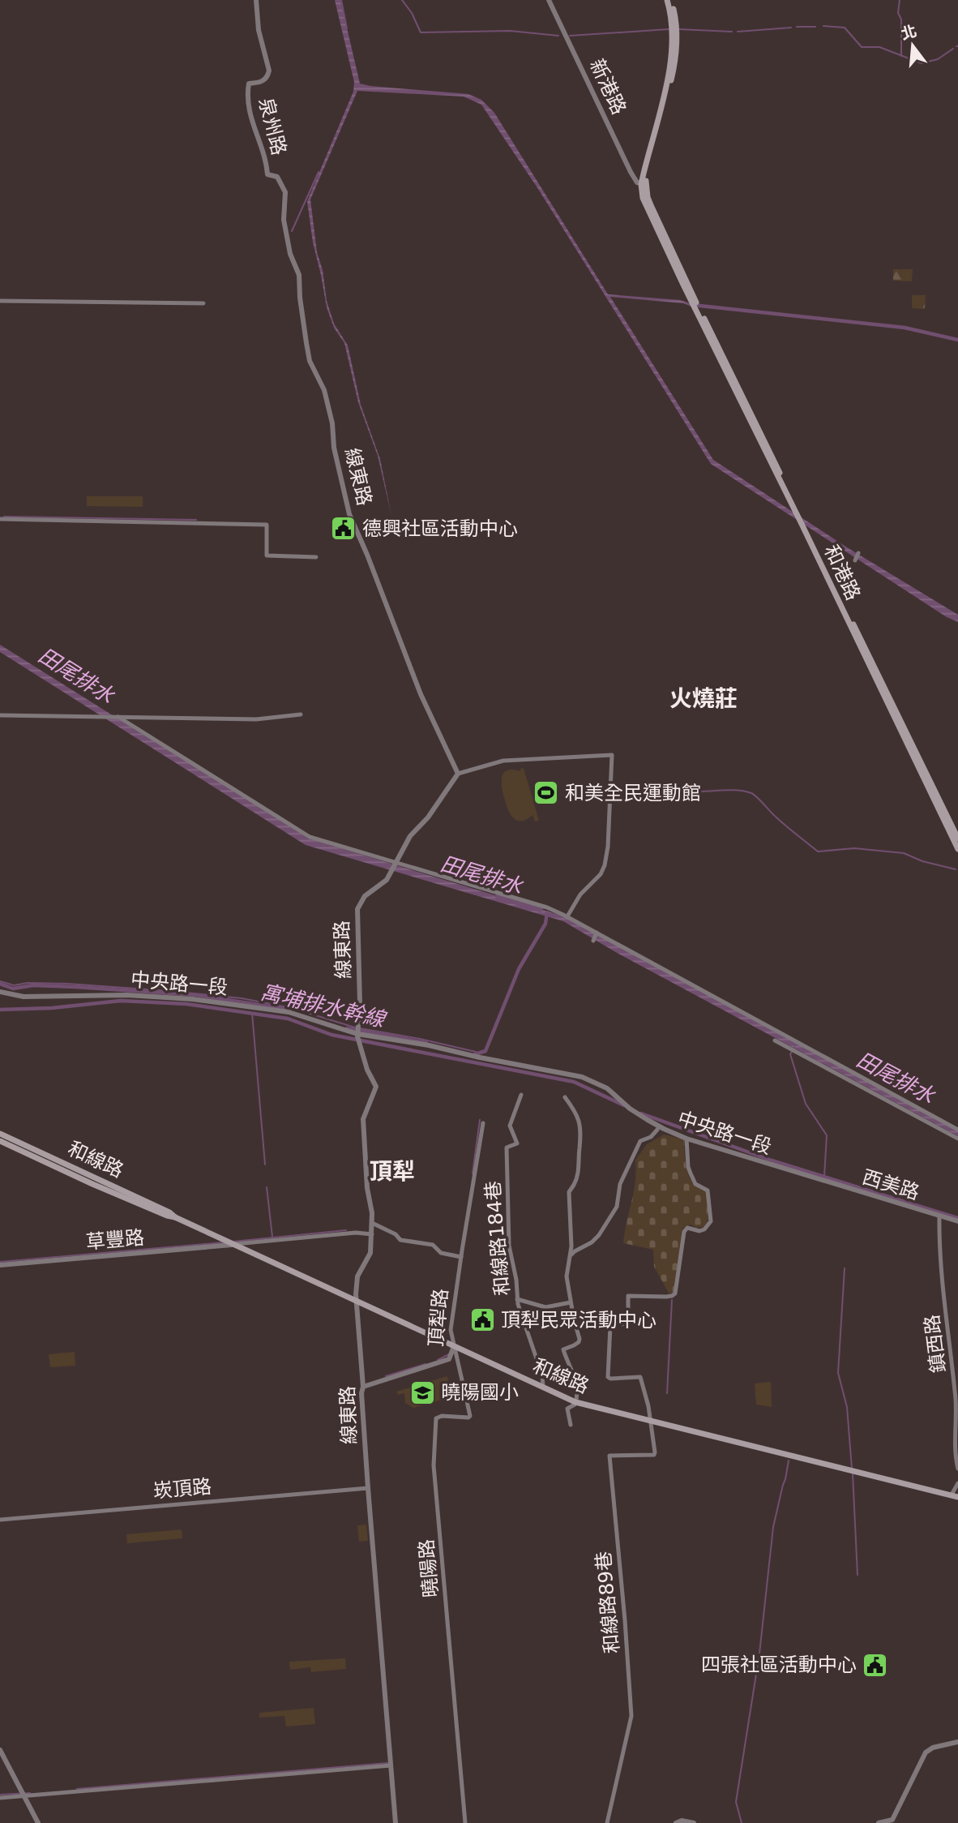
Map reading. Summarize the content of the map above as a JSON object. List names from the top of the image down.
{
  "streets": {
    "main road": ["新港路", "和港路", "和線路"],
    "street": [
      "泉州路",
      "線東路",
      "中央路一段",
      "西美路",
      "和線路184巷",
      "草豐路",
      "頂犁路",
      "鎮西路",
      "崁頂路",
      "曉陽路",
      "和線路89巷"
    ]
  },
  "crossings": [
    ["新港路", "和港路"],
    ["泉州路", "線東路"],
    ["線東路", "中央路一段"],
    ["線東路", "和線路"],
    ["線東路", "頂犁路"],
    ["線東路", "崁頂路"],
    ["中央路一段", "西美路"],
    ["和線路", "和線路184巷"],
    ["和線路", "草豐路"],
    ["和線路", "頂犁路"],
    ["和線路", "曉陽路"],
    ["和線路", "和線路89巷"],
    ["西美路", "鎮西路"],
    ["頂犁路", "曉陽路"]
  ],
  "districts": ["火燒莊", "頂犁"],
  "water": ["田尾排水", "寓埔排水幹線"],
  "places": {
    "public building": ["德興社區活動中心", "頂犁民眾活動中心", "四張社區活動中心"],
    "sports": ["和美全民運動館"],
    "school or university": ["曉陽國小"]
  },
  "north": "top"
}
